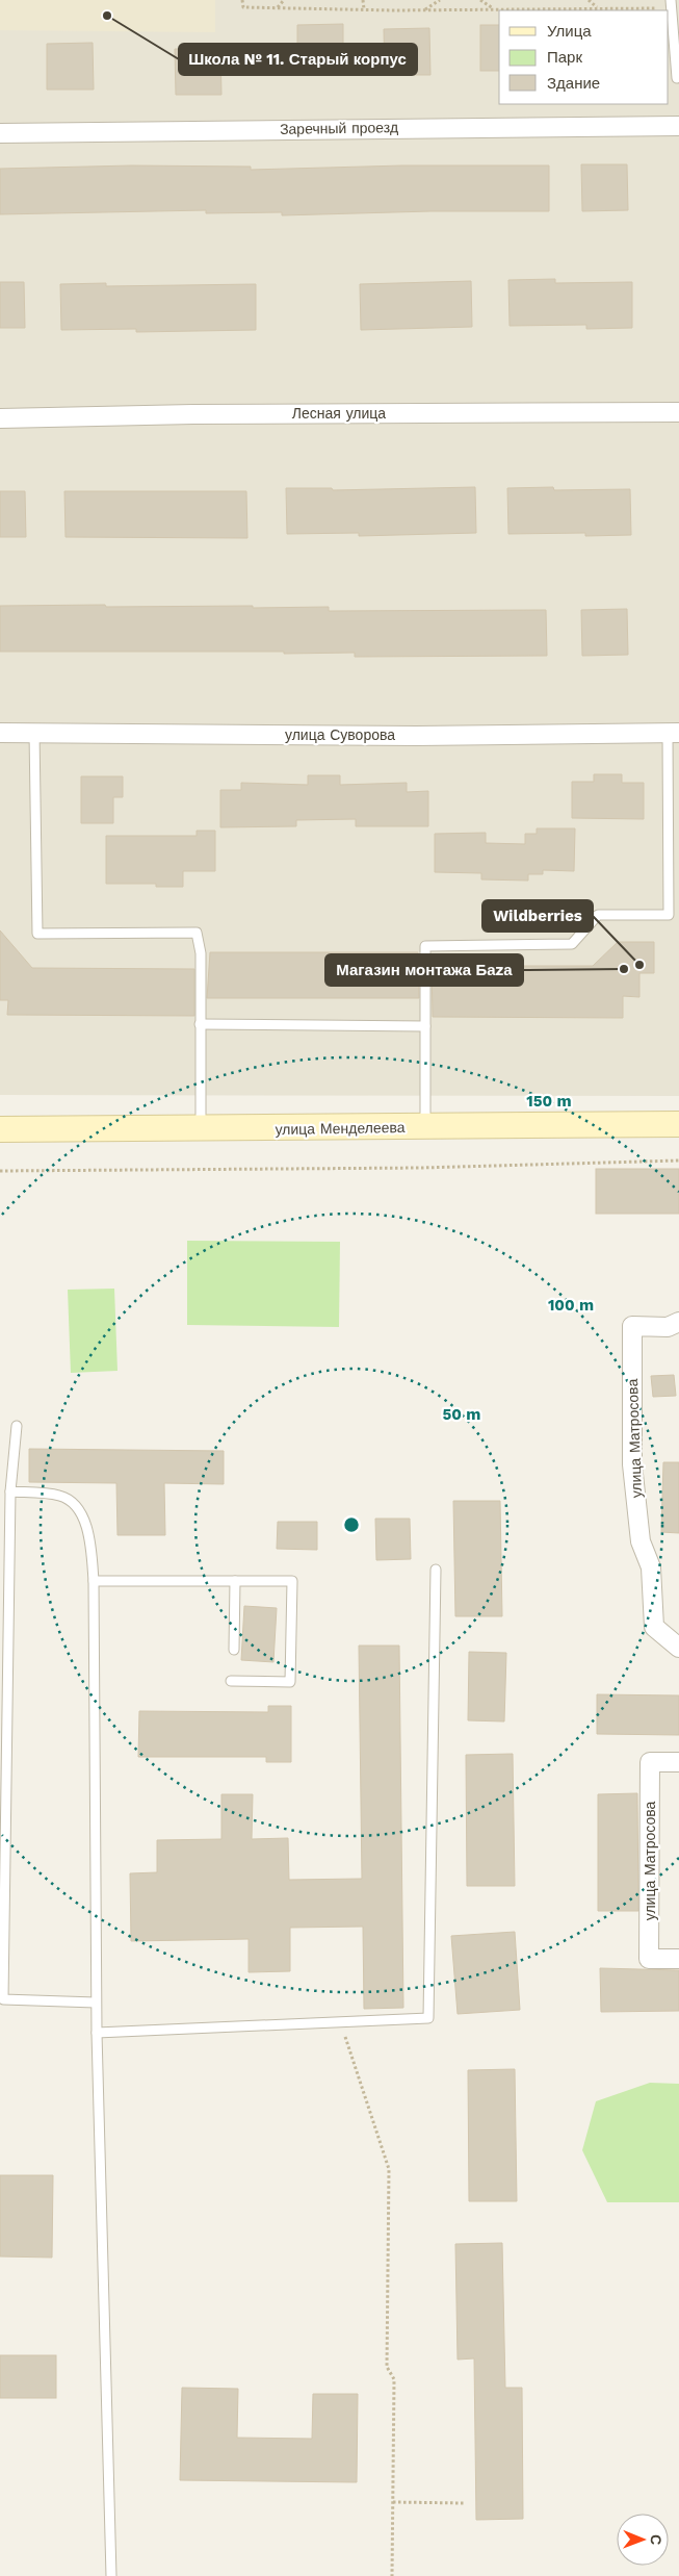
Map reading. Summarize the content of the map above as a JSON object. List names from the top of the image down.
{
  "streets": {
    "street": [
      "Заречный проезд",
      "Лесная улица",
      "улица Суворова",
      "улица Менделеева",
      "улица Матросова"
    ]
  },
  "places": ["Школа № 11. Старый корпус", "Wildberries", "Магазин монтажа Баzа"],
  "legend": ["Улица", "Парк", "Здание"],
  "north": "right",
  "rings": ["150 m", "100 m", "50 m"]
}
